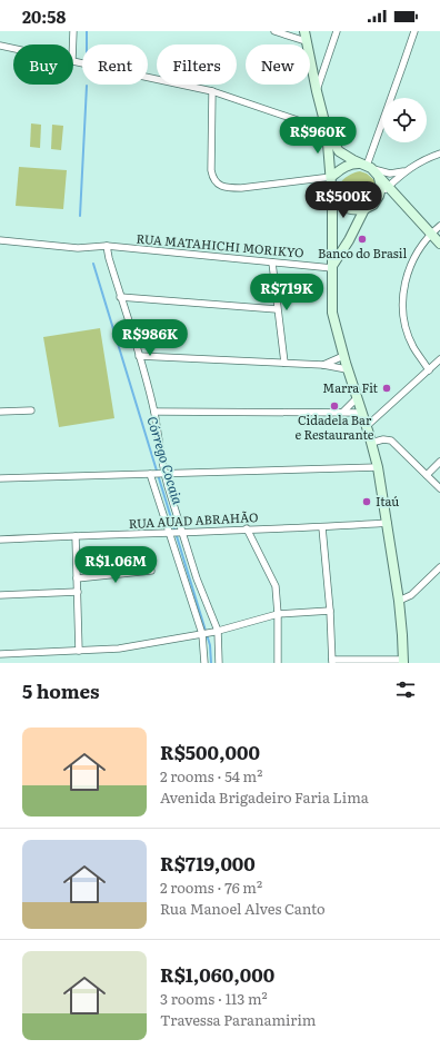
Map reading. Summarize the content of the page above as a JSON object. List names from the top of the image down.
{
  "streets": {
    "street": ["RUA MATAHICHI MORIKYO", "RUA AUAD ABRAHÃO"]
  },
  "water": ["Córrego Cocaia"],
  "places": [
    "Banco do Brasil",
    "Marra Fit",
    "Cidadela Bar e Restaurante",
    "Itaú"
  ],
  "page": {
    "status": "20:58",
    "chip": [
      "Buy",
      "Rent",
      "Filters",
      "New"
    ],
    "price": [
      "R$960K",
      "R$500K",
      "R$719K",
      "R$986K",
      "R$1.06M"
    ],
    "heading": "5 homes",
    "list": [
      {
        "name": "R$500,000",
        "note": "2 rooms · 54 m² · Avenida Brigadeiro Faria Lima"
      },
      {
        "name": "R$719,000",
        "note": "2 rooms · 76 m² · Rua Manoel Alves Canto"
      },
      {
        "name": "R$1,060,000",
        "note": "3 rooms · 113 m² · Travessa Paranamirim"
      }
    ]
  }
}
